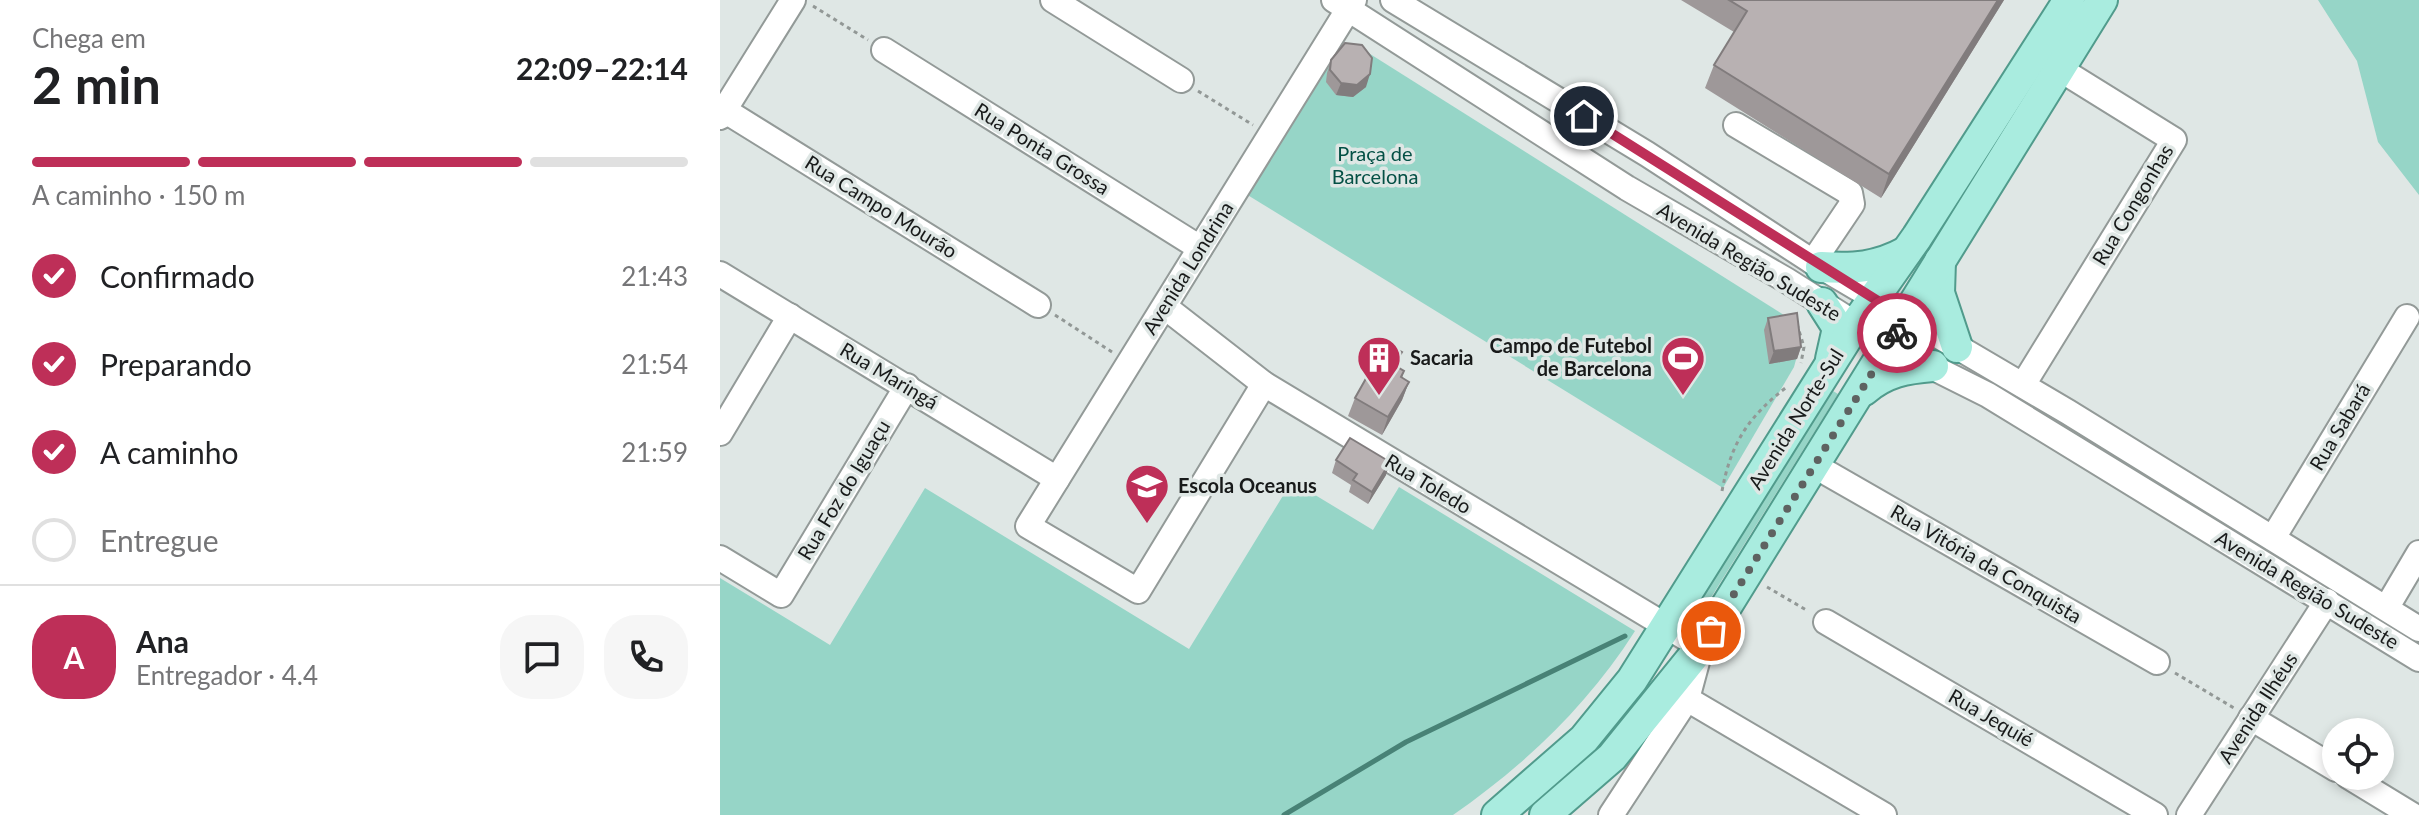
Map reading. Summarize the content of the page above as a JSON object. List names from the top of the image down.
{
  "streets": {
    "main road": ["Avenida Norte-Sul"],
    "street": [
      "Rua Ponta Grossa",
      "Rua Congonhas",
      "Rua Campo Mourão",
      "Avenida Região Sudeste",
      "Avenida Londrina",
      "Rua Maringá",
      "Rua Sabará",
      "Rua Toledo",
      "Rua Foz do Iguaçu",
      "Rua Vitória da Conquista",
      "Avenida Ilhéus",
      "Rua Jequié"
    ]
  },
  "crossings": [
    ["Rua Ponta Grossa", "Avenida Londrina"],
    ["Rua Congonhas", "Avenida Região Sudeste"],
    ["Rua Congonhas", "Avenida Norte-Sul"],
    ["Avenida Região Sudeste", "Avenida Londrina"],
    ["Avenida Região Sudeste", "Avenida Norte-Sul"],
    ["Avenida Região Sudeste", "Rua Sabará"],
    ["Avenida Região Sudeste", "Avenida Ilhéus"],
    ["Avenida Londrina", "Rua Maringá"],
    ["Avenida Londrina", "Rua Toledo"],
    ["Rua Maringá", "Rua Foz do Iguaçu"],
    ["Avenida Norte-Sul", "Rua Toledo"],
    ["Avenida Norte-Sul", "Rua Vitória da Conquista"]
  ],
  "parks": ["Praça de Barcelona"],
  "places": {
    "building": ["Sacaria"],
    "sports": ["Campo de Futebol de Barcelona"],
    "school or university": ["Escola Oceanus"]
  },
  "page": {
    "heading": ["2 min", "Chega em", "22:09–22:14"],
    "panel": ["Ana", "Entregador · 4.4"],
    "bar": "A caminho · 150 m",
    "list": [
      ["Confirmado", "21:43"],
      ["Preparando", "21:54"],
      ["A caminho", "21:59"],
      "Entregue"
    ],
    "round": "A"
  }
}
